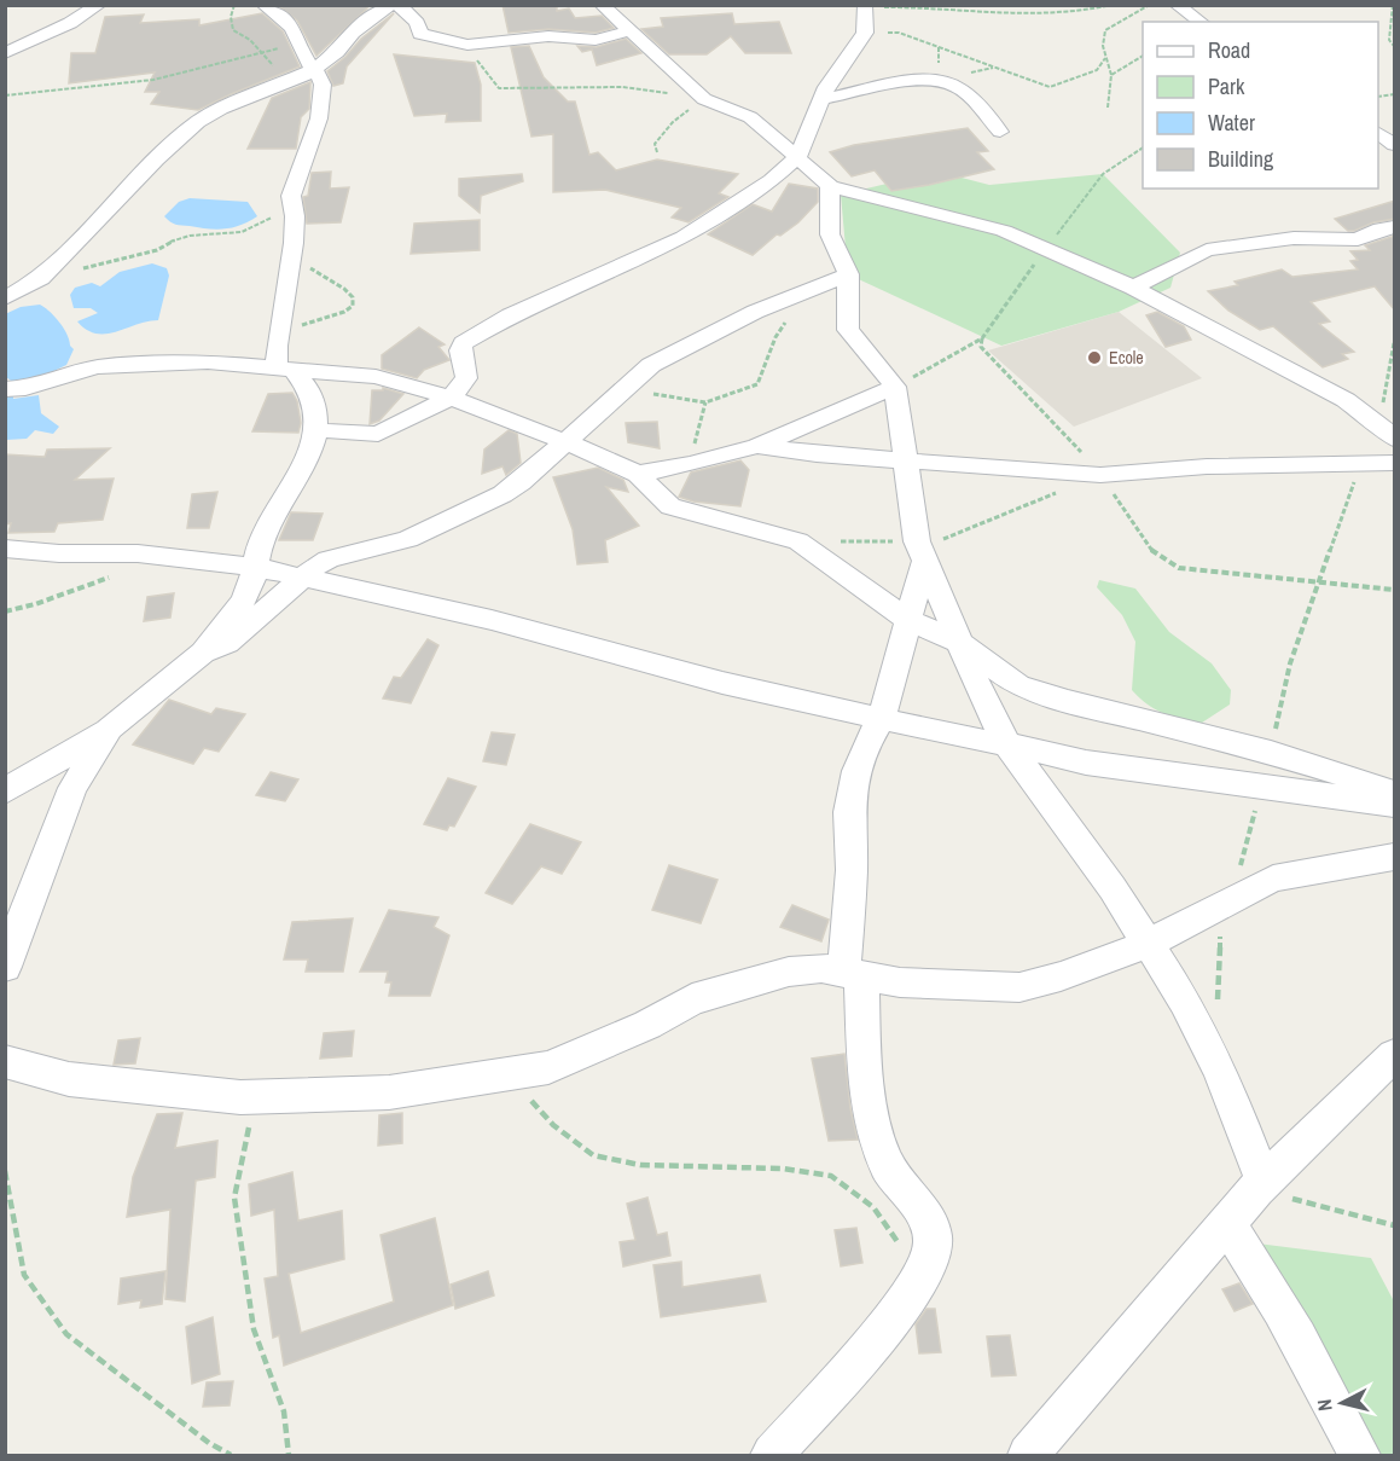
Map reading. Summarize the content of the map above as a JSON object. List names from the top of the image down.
{
  "places": ["Ecole"],
  "legend": [
    "Road",
    "Park",
    "Water",
    "Building"
  ],
  "north": "left"
}
